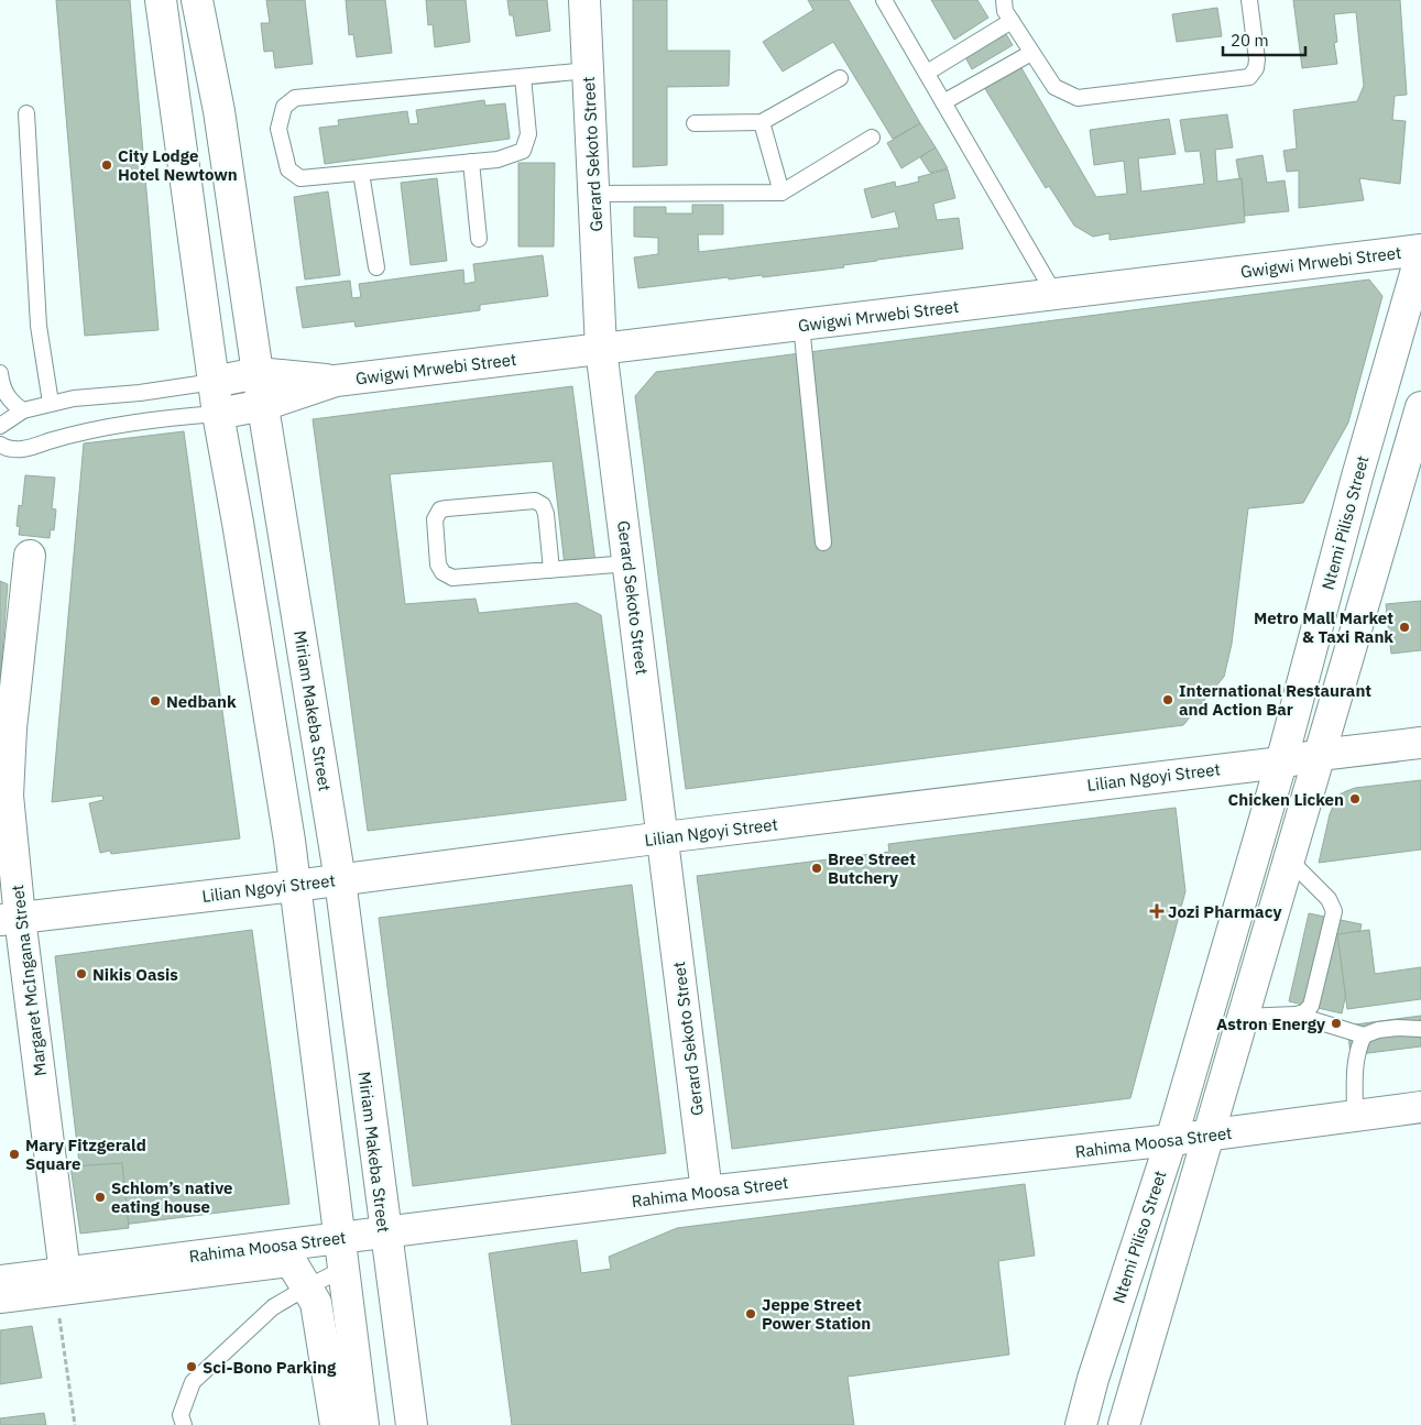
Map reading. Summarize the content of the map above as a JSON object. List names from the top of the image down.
{
  "streets": {
    "street": [
      "Gerard Sekoto Street",
      "Gwigwi Mrwebi Street",
      "Ntemi Piliso Street",
      "Miriam Makeba Street",
      "Lilian Ngoyi Street",
      "Margaret McIngana Street",
      "Rahima Moosa Street"
    ]
  },
  "crossings": [
    ["Gerard Sekoto Street", "Gwigwi Mrwebi Street"],
    ["Gerard Sekoto Street", "Lilian Ngoyi Street"],
    ["Gerard Sekoto Street", "Rahima Moosa Street"],
    ["Gwigwi Mrwebi Street", "Miriam Makeba Street"],
    ["Ntemi Piliso Street", "Lilian Ngoyi Street"],
    ["Ntemi Piliso Street", "Rahima Moosa Street"],
    ["Miriam Makeba Street", "Lilian Ngoyi Street"],
    ["Miriam Makeba Street", "Rahima Moosa Street"],
    ["Lilian Ngoyi Street", "Margaret McIngana Street"],
    ["Margaret McIngana Street", "Rahima Moosa Street"]
  ],
  "places": {
    "other": [
      "City Lodge Hotel Newtown",
      "Metro Mall Market & Taxi Rank",
      "International Restaurant and Action Bar",
      "Nedbank",
      "Chicken Licken",
      "Bree Street Butchery",
      "Nikis Oasis",
      "Astron Energy",
      "Mary Fitzgerald Square",
      "Schlom’s native eating house",
      "Jeppe Street Power Station",
      "Sci-Bono Parking"
    ],
    "health": ["Jozi Pharmacy"]
  },
  "scale_bar": "20 m"
}
